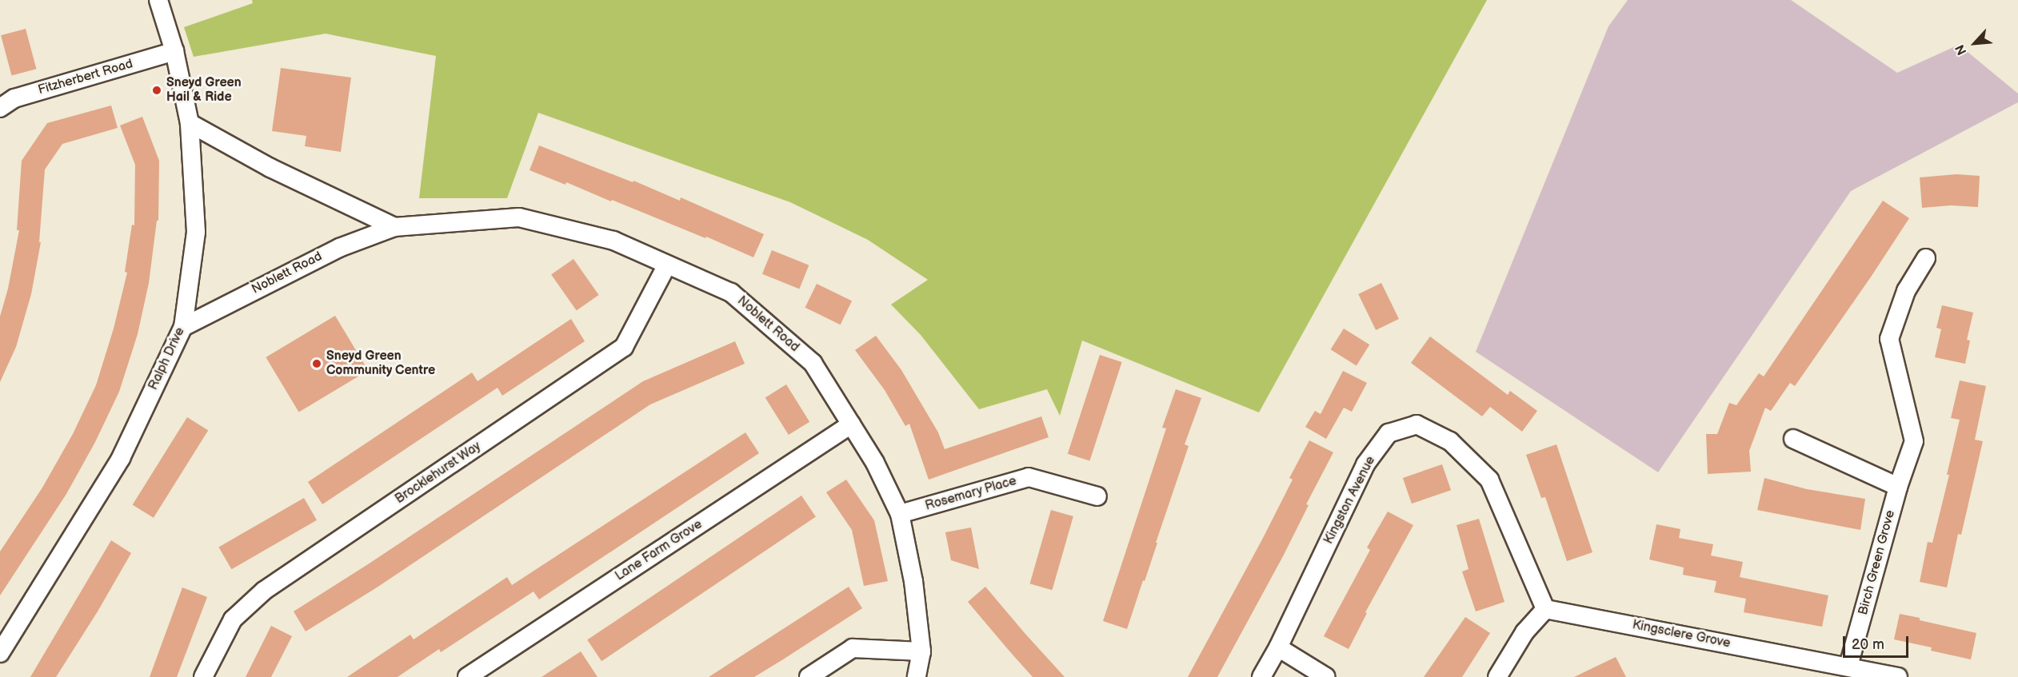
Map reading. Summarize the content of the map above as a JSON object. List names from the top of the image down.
{
  "streets": {
    "street": [
      "Fitzherbert Road",
      "Noblett Road",
      "Ralph Drive",
      "Brocklehurst Way",
      "Rosemary Place",
      "Kingston Avenue",
      "Lane Farm Grove",
      "Birch Green Grove",
      "Kingsclere Grove"
    ]
  },
  "crossings": [
    ["Fitzherbert Road", "Ralph Drive"],
    ["Noblett Road", "Ralph Drive"],
    ["Noblett Road", "Brocklehurst Way"],
    ["Noblett Road", "Rosemary Place"],
    ["Noblett Road", "Lane Farm Grove"],
    ["Kingston Avenue", "Kingsclere Grove"],
    ["Birch Green Grove", "Kingsclere Grove"]
  ],
  "places": ["Sneyd Green Hail & Ride", "Sneyd Green Community Centre"],
  "scale_bar": "20 m",
  "north": "bottom left"
}
